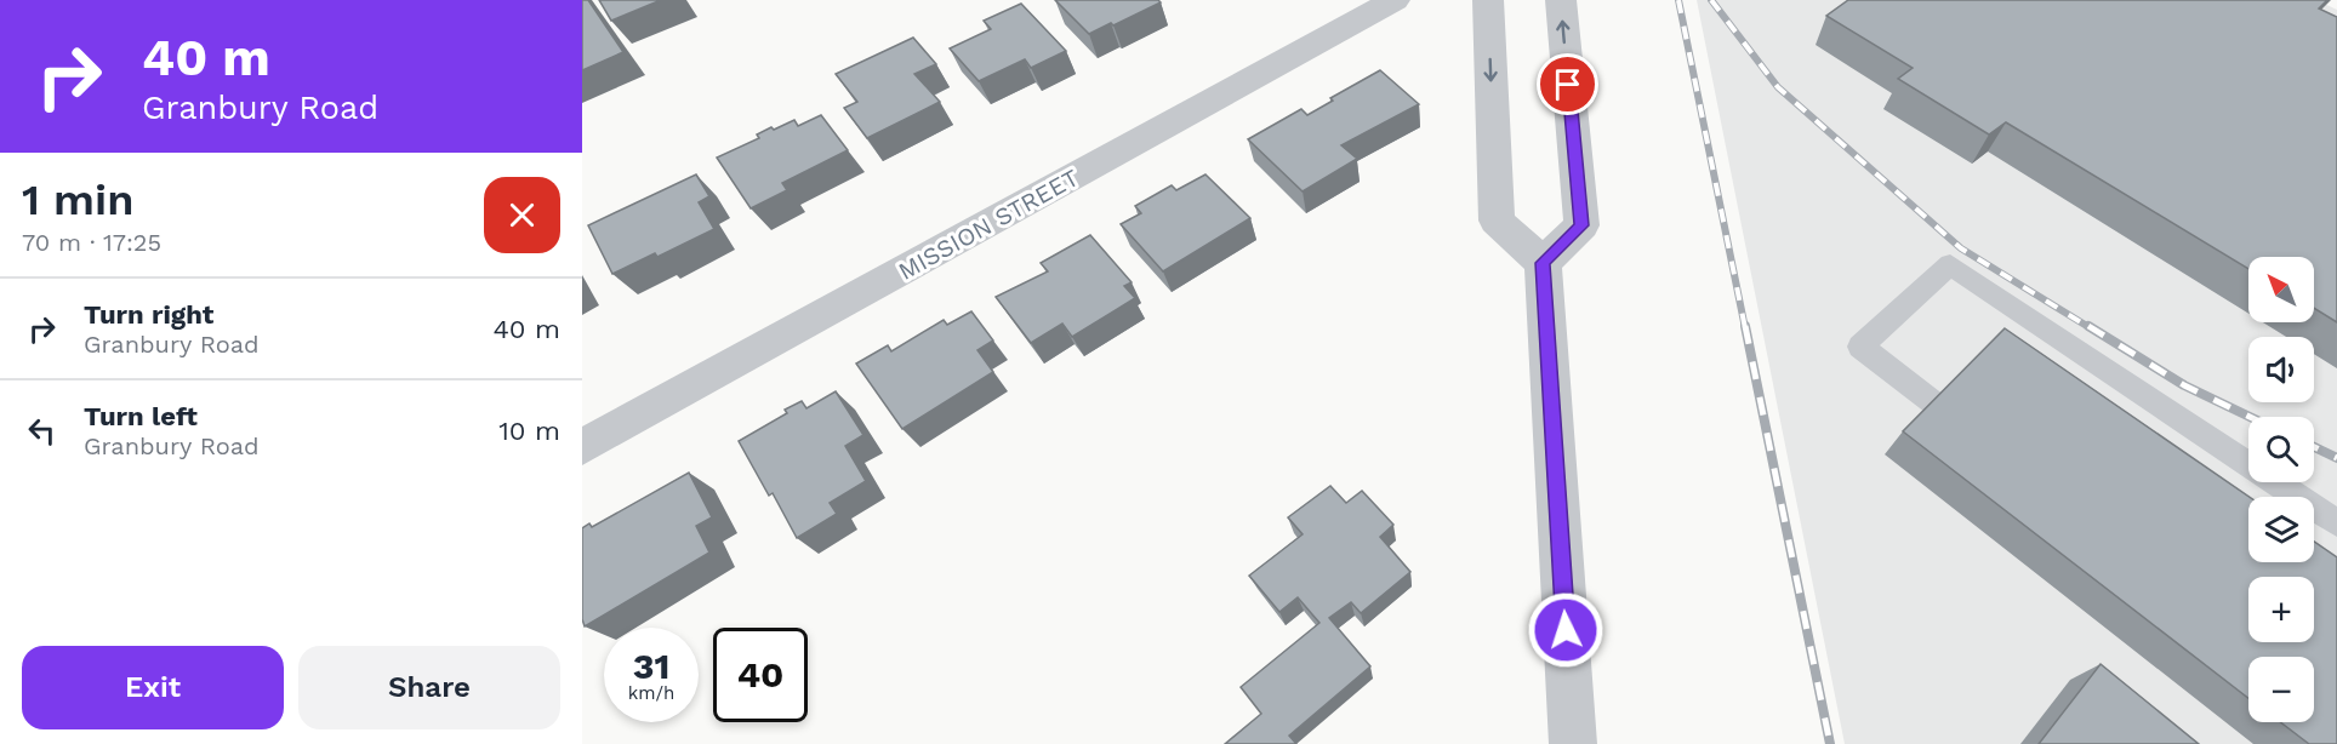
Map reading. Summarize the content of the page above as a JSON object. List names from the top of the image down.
{
  "streets": {
    "street": ["MISSION STREET"]
  },
  "north": "top left",
  "page": {
    "turn": ["40 m", "Granbury Road"],
    "heading": ["1 min", "70 m · 17:25"],
    "map_buttons": ["+", "−"],
    "list": [
      {
        "name": "Turn right",
        "note": "Granbury Road",
        "value": "40 m"
      },
      {
        "name": "Turn left",
        "note": "Granbury Road",
        "value": "10 m"
      }
    ],
    "speed": "31 km/h",
    "limit": "40",
    "buttons": ["Exit", "Share"]
  }
}
